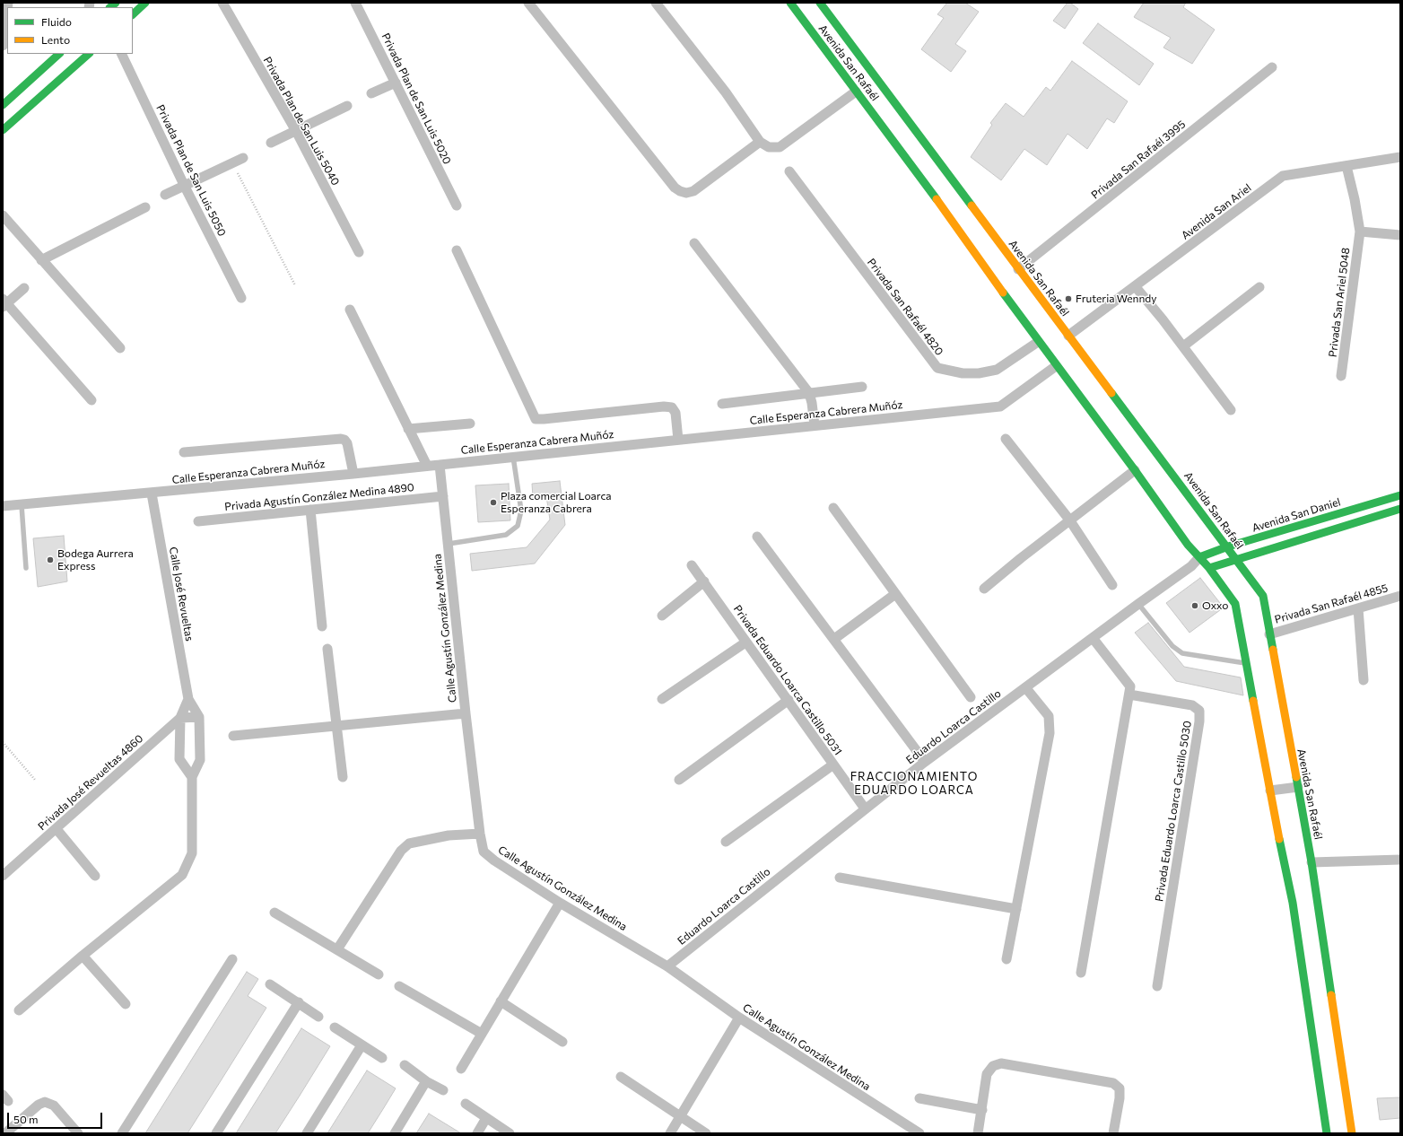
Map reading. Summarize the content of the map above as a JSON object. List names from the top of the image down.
{
  "streets": {
    "main road": ["Avenida San Rafaél", "Avenida San Daniel"],
    "street": [
      "Privada Plan de San Luis 5020",
      "Privada Plan de San Luis 5040",
      "Privada San Rafaél 3995",
      "Privada Plan de San Luis 5050",
      "Avenida San Ariel",
      "Privada San Ariel 5048",
      "Privada San Rafaél 4820",
      "Calle Esperanza Cabrera Muñóz",
      "Privada Agustín González Medina 4890",
      "Calle José Revueltas",
      "Privada San Rafaél 4855",
      "Calle Agustín González Medina",
      "Privada Eduardo Loarca Castillo 5031",
      "Eduardo Loarca Castillo",
      "Privada José Revueltas 4860",
      "Privada Eduardo Loarca Castillo 5030"
    ]
  },
  "crossings": [
    ["Avenida San Rafaél", "Privada San Rafaél 3995"],
    ["Avenida San Rafaél", "Avenida San Ariel"],
    ["Avenida San Rafaél", "Privada San Rafaél 4820"],
    ["Avenida San Rafaél", "Calle Esperanza Cabrera Muñóz"],
    ["Avenida San Rafaél", "Avenida San Daniel"],
    ["Avenida San Rafaél", "Privada San Rafaél 4855"],
    ["Avenida San Rafaél", "Eduardo Loarca Castillo"],
    ["Avenida San Ariel", "Privada San Ariel 5048"],
    ["Calle Esperanza Cabrera Muñóz", "Calle José Revueltas"],
    ["Calle Esperanza Cabrera Muñóz", "Calle Agustín González Medina"],
    ["Privada Agustín González Medina 4890", "Calle Agustín González Medina"],
    ["Avenida San Daniel", "Eduardo Loarca Castillo"],
    ["Calle Agustín González Medina", "Eduardo Loarca Castillo"],
    ["Privada Eduardo Loarca Castillo 5031", "Eduardo Loarca Castillo"]
  ],
  "districts": ["FRACCIONAMIENTO EDUARDO LOARCA"],
  "places": [
    "Fruteria Wenndy",
    "Plaza comercial Loarca Esperanza Cabrera",
    "Bodega Aurrera Express",
    "Oxxo"
  ],
  "legend": ["Fluido", "Lento"],
  "scale_bar": "50 m"
}
